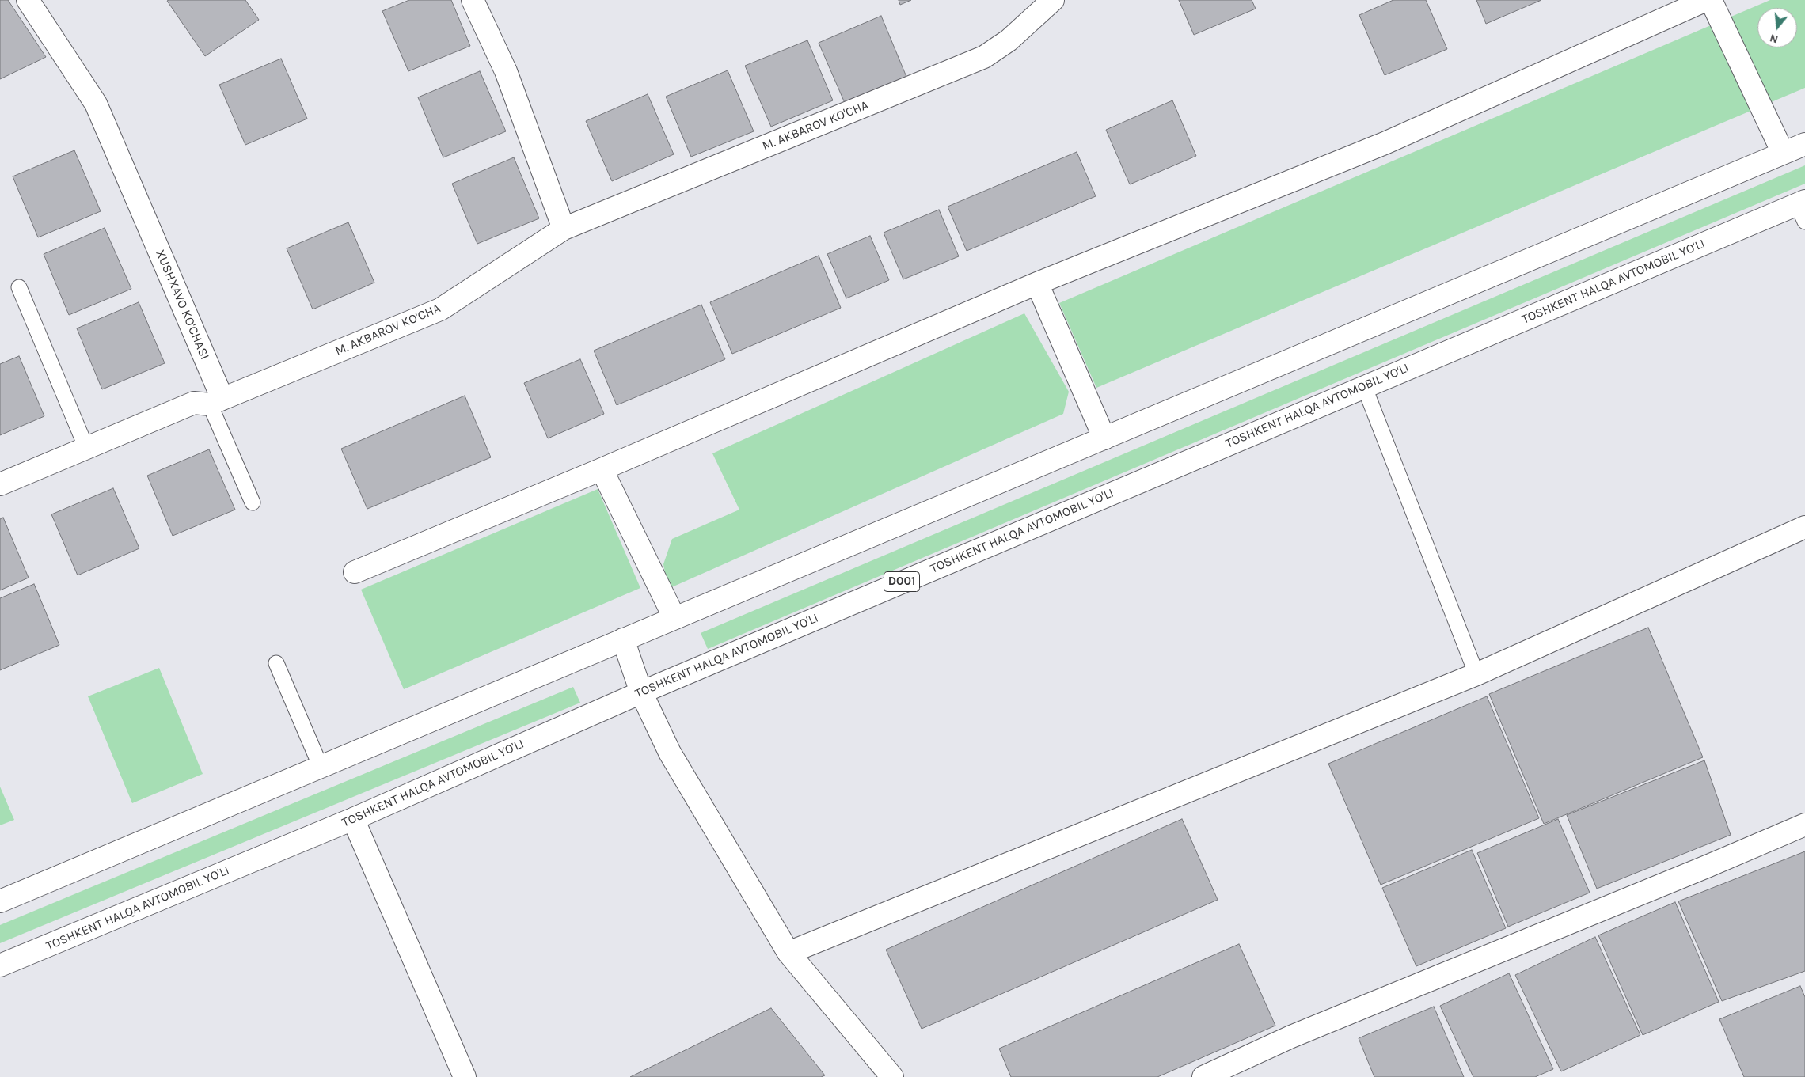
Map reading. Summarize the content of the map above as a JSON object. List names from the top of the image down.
{
  "streets": {
    "main road": [
      "M. AKBAROV KO'CHA",
      "TOSHKENT HALQA AVTOMOBIL YO'LI",
      "XUSHXAVO KO'CHASI",
      "D001"
    ]
  },
  "crossings": [
    ["M. AKBAROV KO'CHA", "XUSHXAVO KO'CHASI"]
  ],
  "north": "bottom"
}
